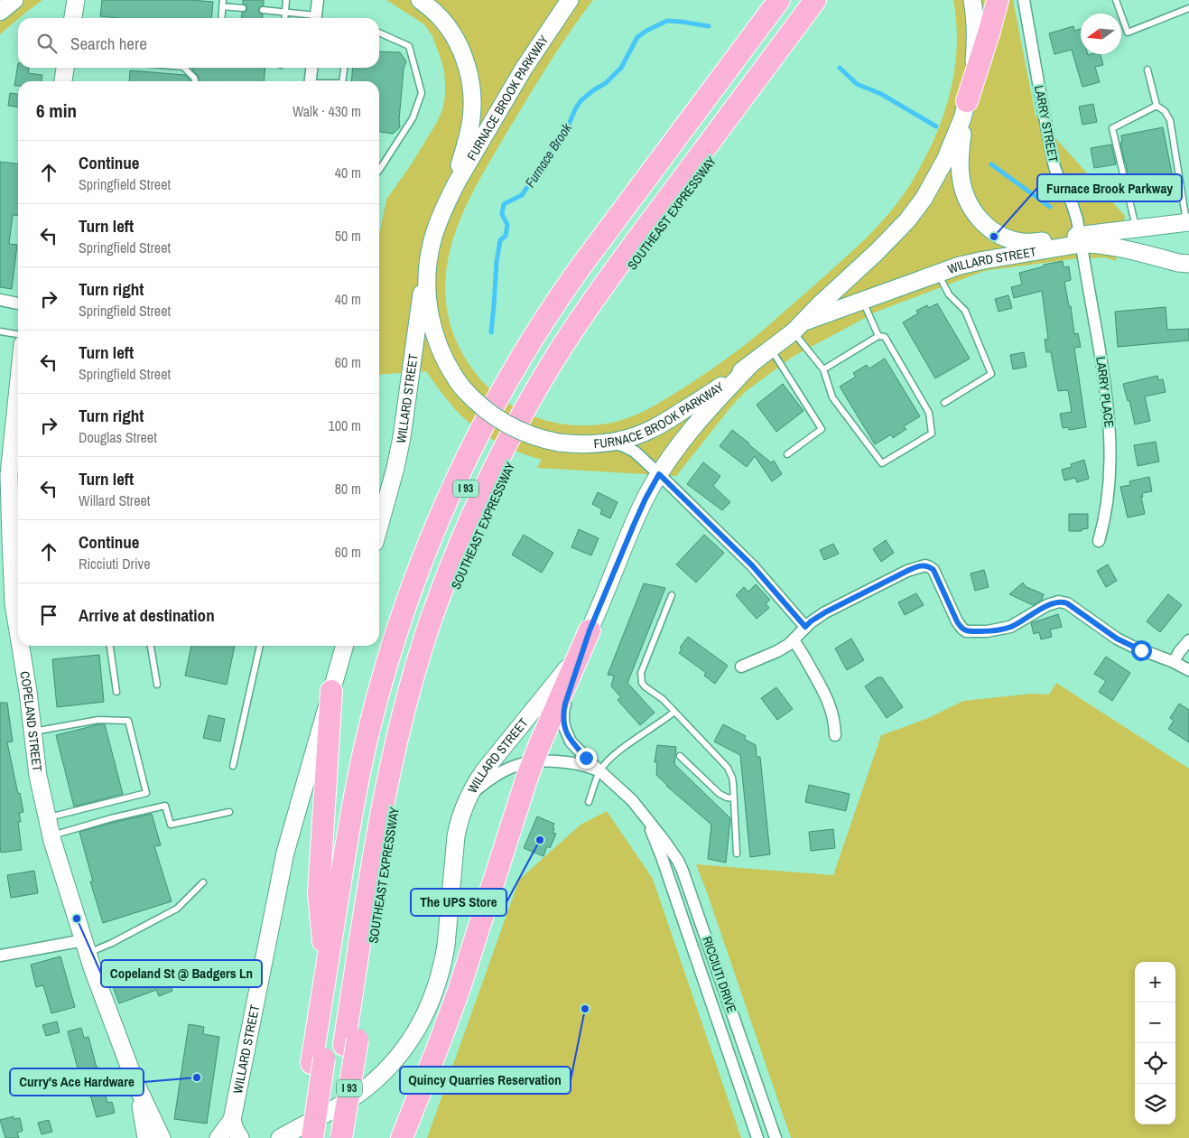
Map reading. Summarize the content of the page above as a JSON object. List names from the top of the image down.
{
  "streets": {
    "highway": ["SOUTHEAST EXPRESSWAY", "I 93"],
    "main road": ["FURNACE BROOK PARKWAY", "WILLARD STREET", "COPELAND STREET"],
    "street": ["LARRY STREET", "LARRY PLACE", "RICCIUTI DRIVE"]
  },
  "crossings": [
    ["FURNACE BROOK PARKWAY", "WILLARD STREET"],
    ["LARRY STREET", "WILLARD STREET"],
    ["LARRY STREET", "LARRY PLACE"],
    ["SOUTHEAST EXPRESSWAY", "I 93"],
    ["WILLARD STREET", "LARRY PLACE"],
    ["WILLARD STREET", "RICCIUTI DRIVE"]
  ],
  "water": ["Furnace Brook"],
  "places": [
    "Furnace Brook Parkway",
    "The UPS Store",
    "Copeland St @ Badgers Ln",
    "Quincy Quarries Reservation",
    "Curry's Ace Hardware"
  ],
  "north": "left",
  "page": {
    "search": "Search here",
    "heading": ["6 min", "Walk · 430 m"],
    "list": [
      ["Continue", "Springfield Street", "40 m"],
      ["Turn left", "Springfield Street", "50 m"],
      ["Turn right", "Springfield Street", "40 m"],
      ["Turn left", "Springfield Street", "60 m"],
      ["Turn right", "Douglas Street", "100 m"],
      ["Turn left", "Willard Street", "80 m"],
      ["Continue", "Ricciuti Drive", "60 m"],
      "Arrive at destination"
    ],
    "map_buttons": ["+", "−"]
  }
}
